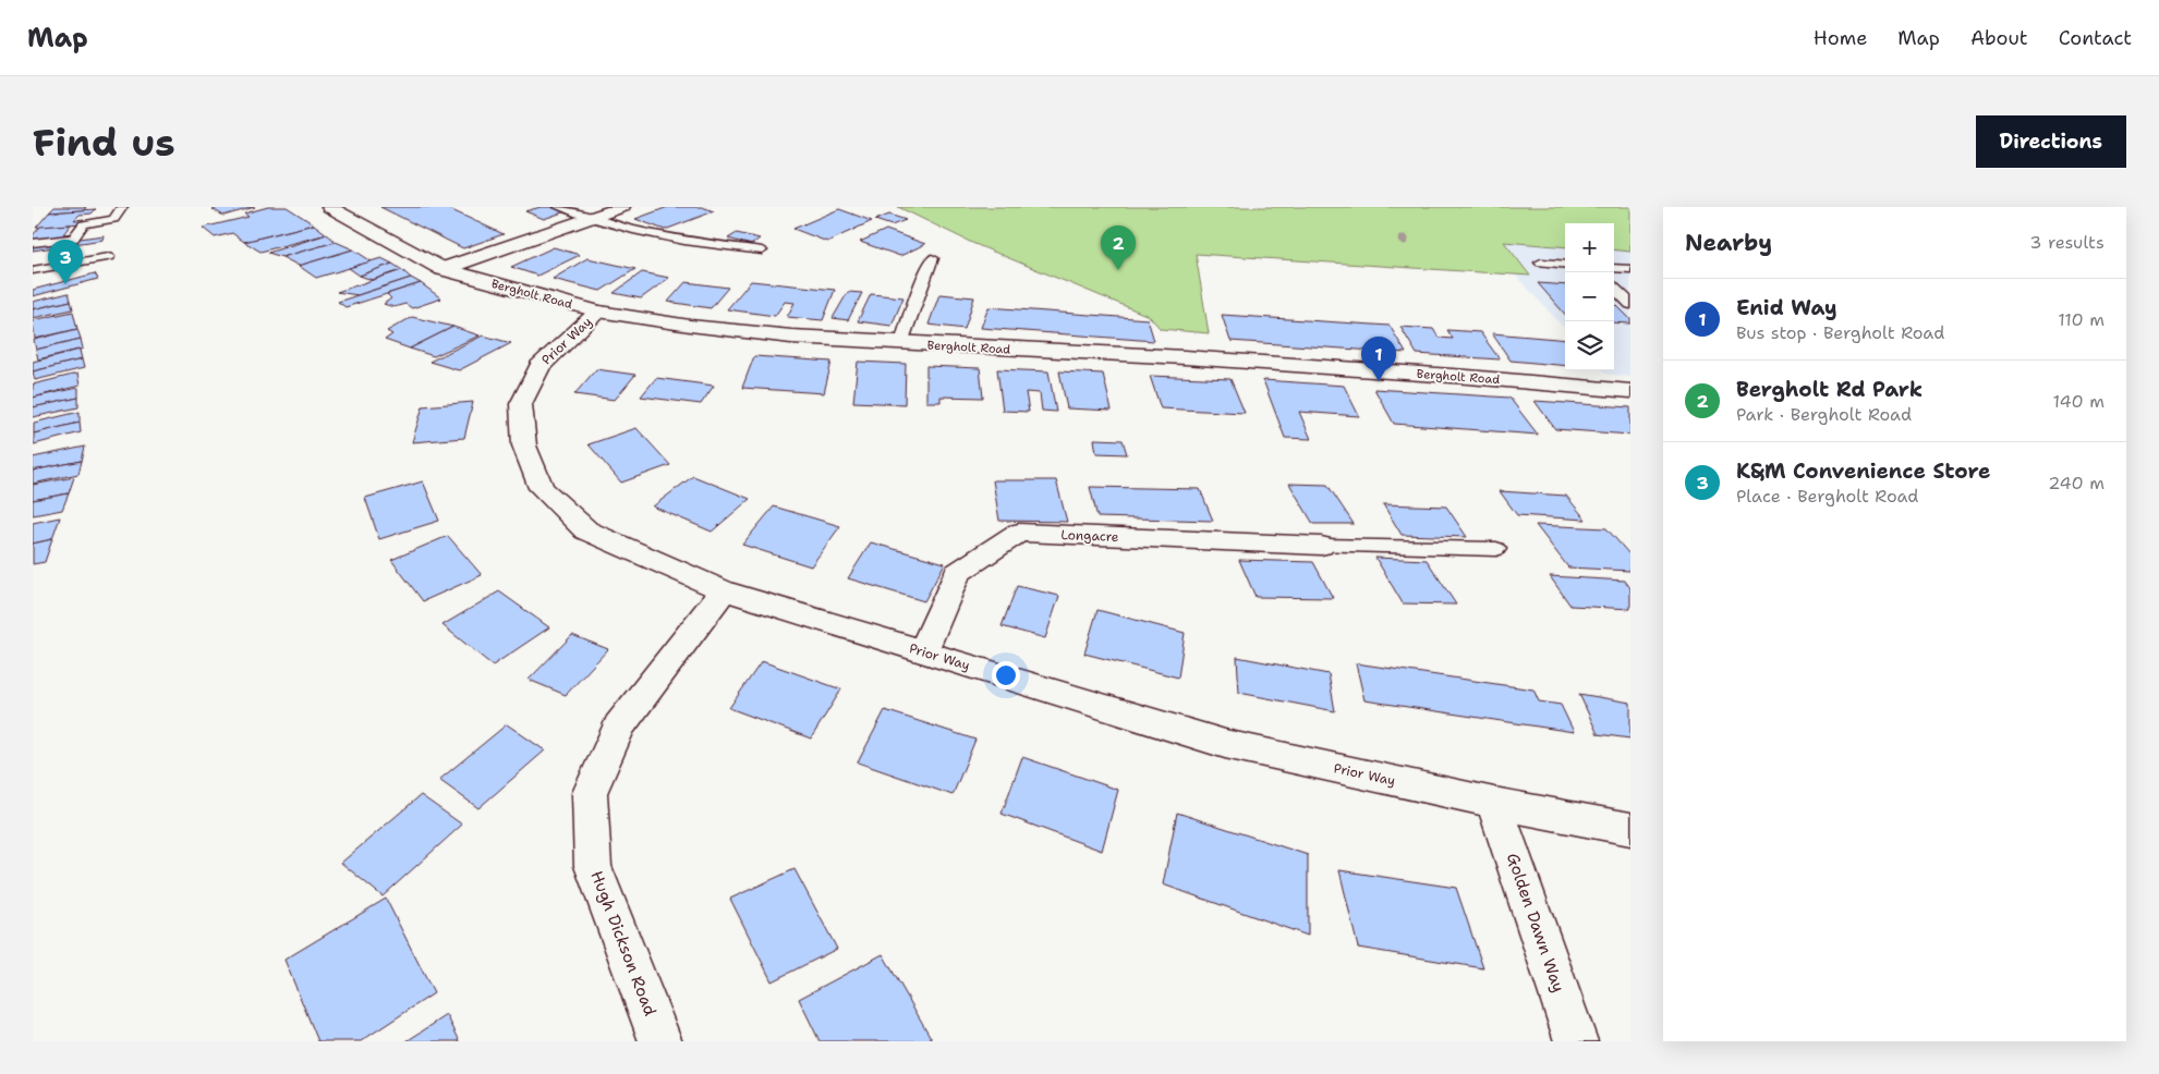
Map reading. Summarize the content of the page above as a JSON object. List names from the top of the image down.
{
  "streets": {
    "street": [
      "Bergholt Road",
      "Prior Way",
      "Longacre",
      "Golden Dawn Way",
      "Hugh Dickson Road"
    ]
  },
  "crossings": [
    ["Bergholt Road", "Prior Way"],
    ["Prior Way", "Longacre"],
    ["Prior Way", "Golden Dawn Way"],
    ["Prior Way", "Hugh Dickson Road"]
  ],
  "page": {
    "header": "Map",
    "nav": [
      "Home",
      "Map",
      "About",
      "Contact"
    ],
    "buttons": "Directions",
    "title": "Find us",
    "heading": ["Nearby", "3 results"],
    "map_buttons": ["+", "−"],
    "pins": ["2", "3", "1"],
    "list": [
      {
        "mark": "1",
        "name": "Enid Way",
        "note": "Bus stop · Bergholt Road",
        "value": "110 m"
      },
      {
        "mark": "2",
        "name": "Bergholt Rd Park",
        "note": "Park · Bergholt Road",
        "value": "140 m"
      },
      {
        "mark": "3",
        "name": "K&M Convenience Store",
        "note": "Place · Bergholt Road",
        "value": "240 m"
      }
    ]
  }
}
